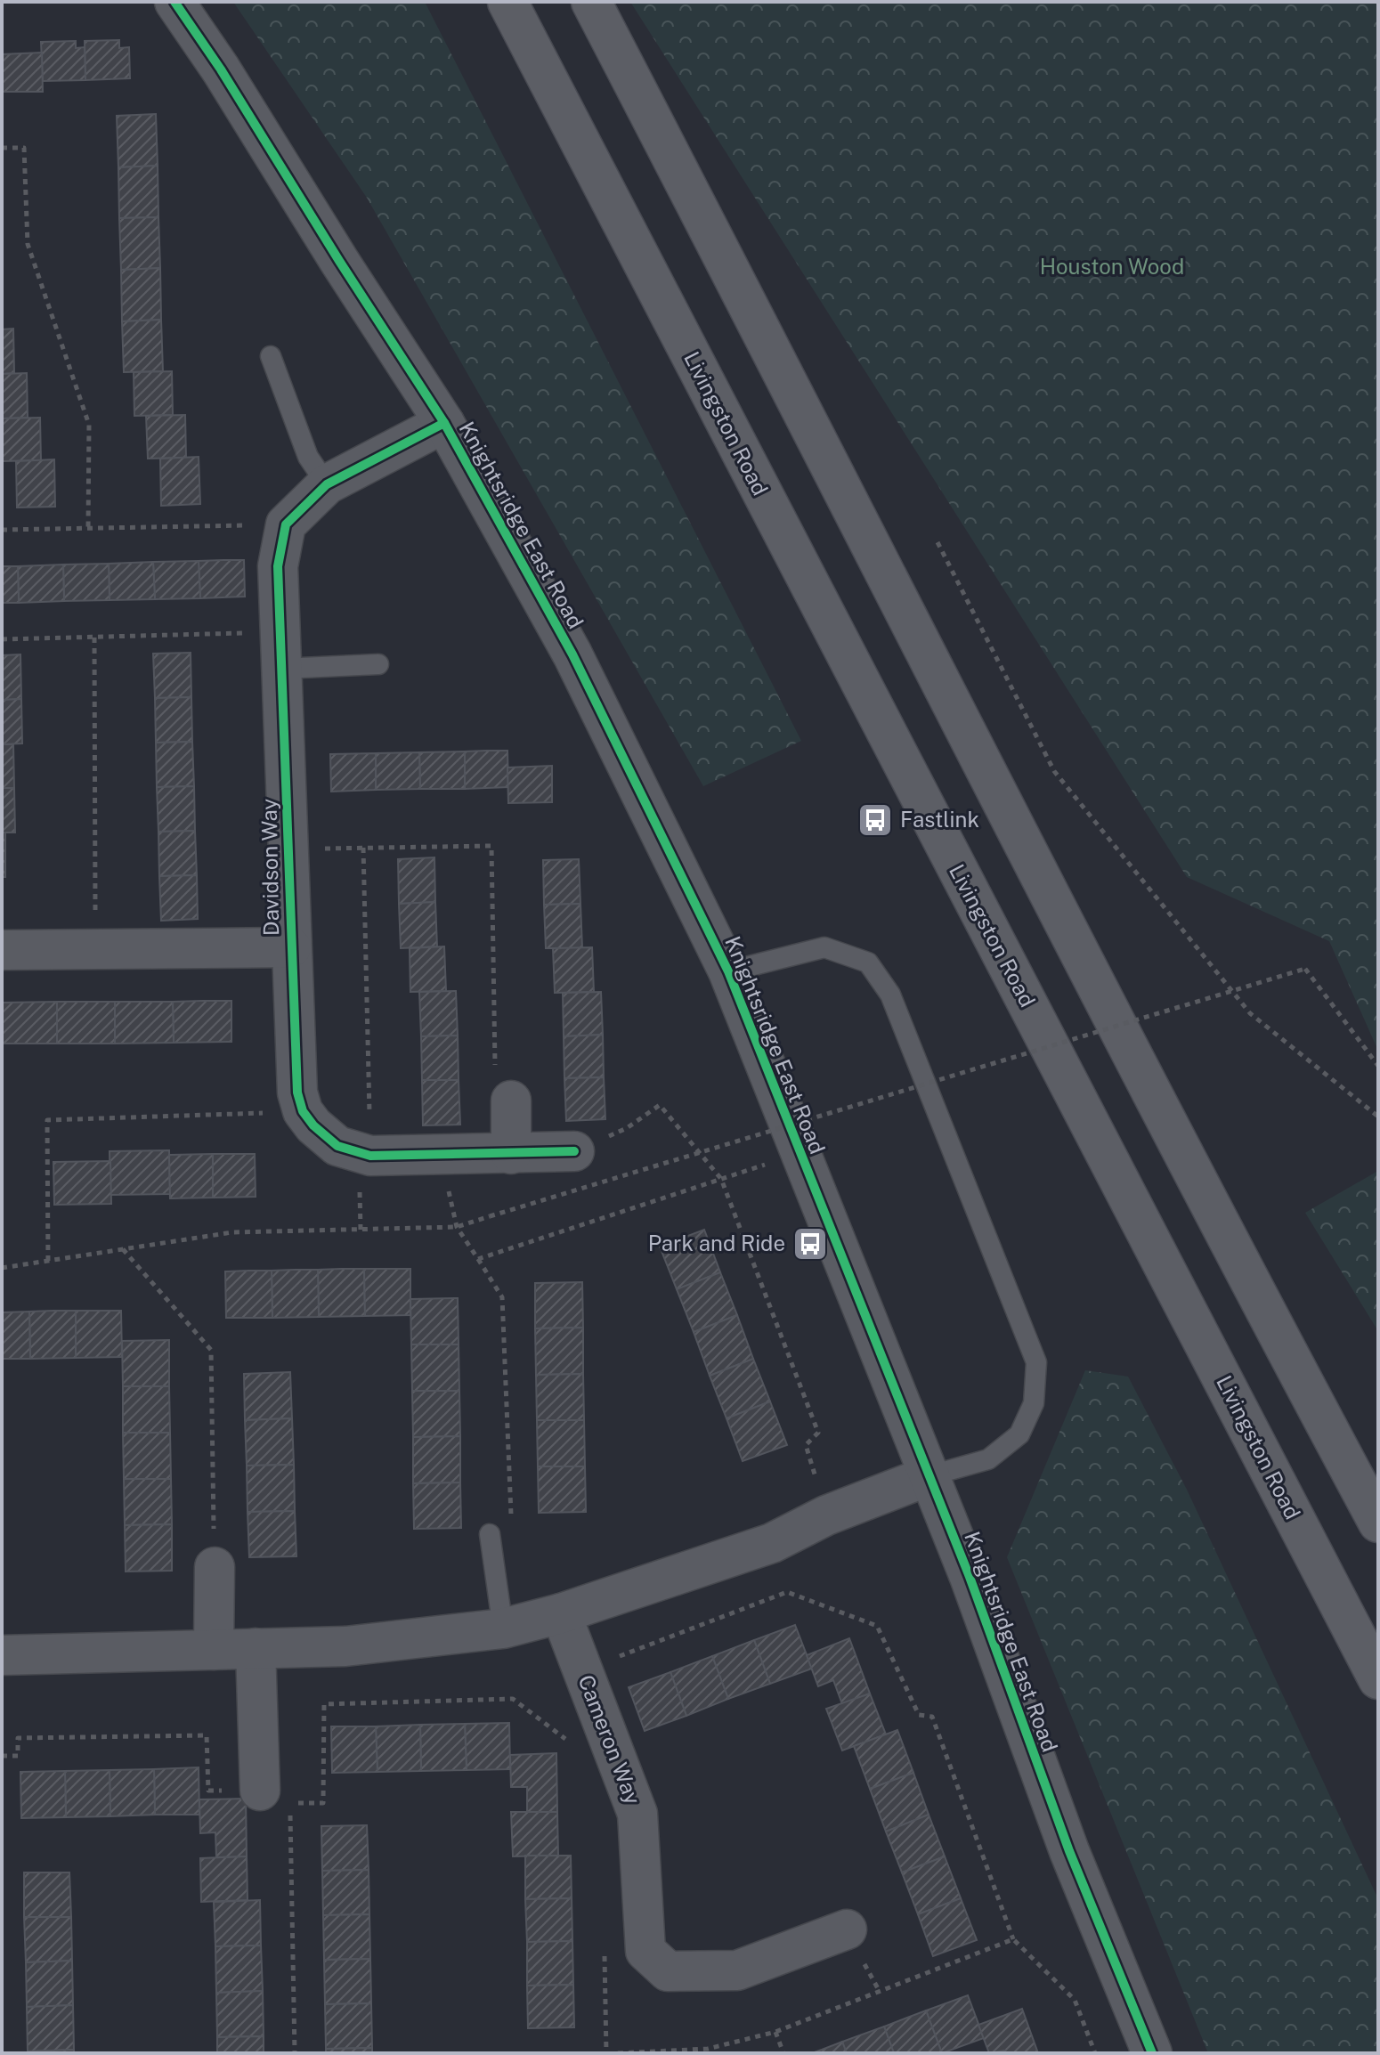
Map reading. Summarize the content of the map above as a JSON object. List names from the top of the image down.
{
  "streets": {
    "main road": ["Livingston Road"],
    "street": ["Knightsridge East Road", "Davidson Way", "Cameron Way"]
  },
  "parks": ["Houston Wood"],
  "places": {
    "bus stop": ["Fastlink", "Park and Ride"]
  }
}
